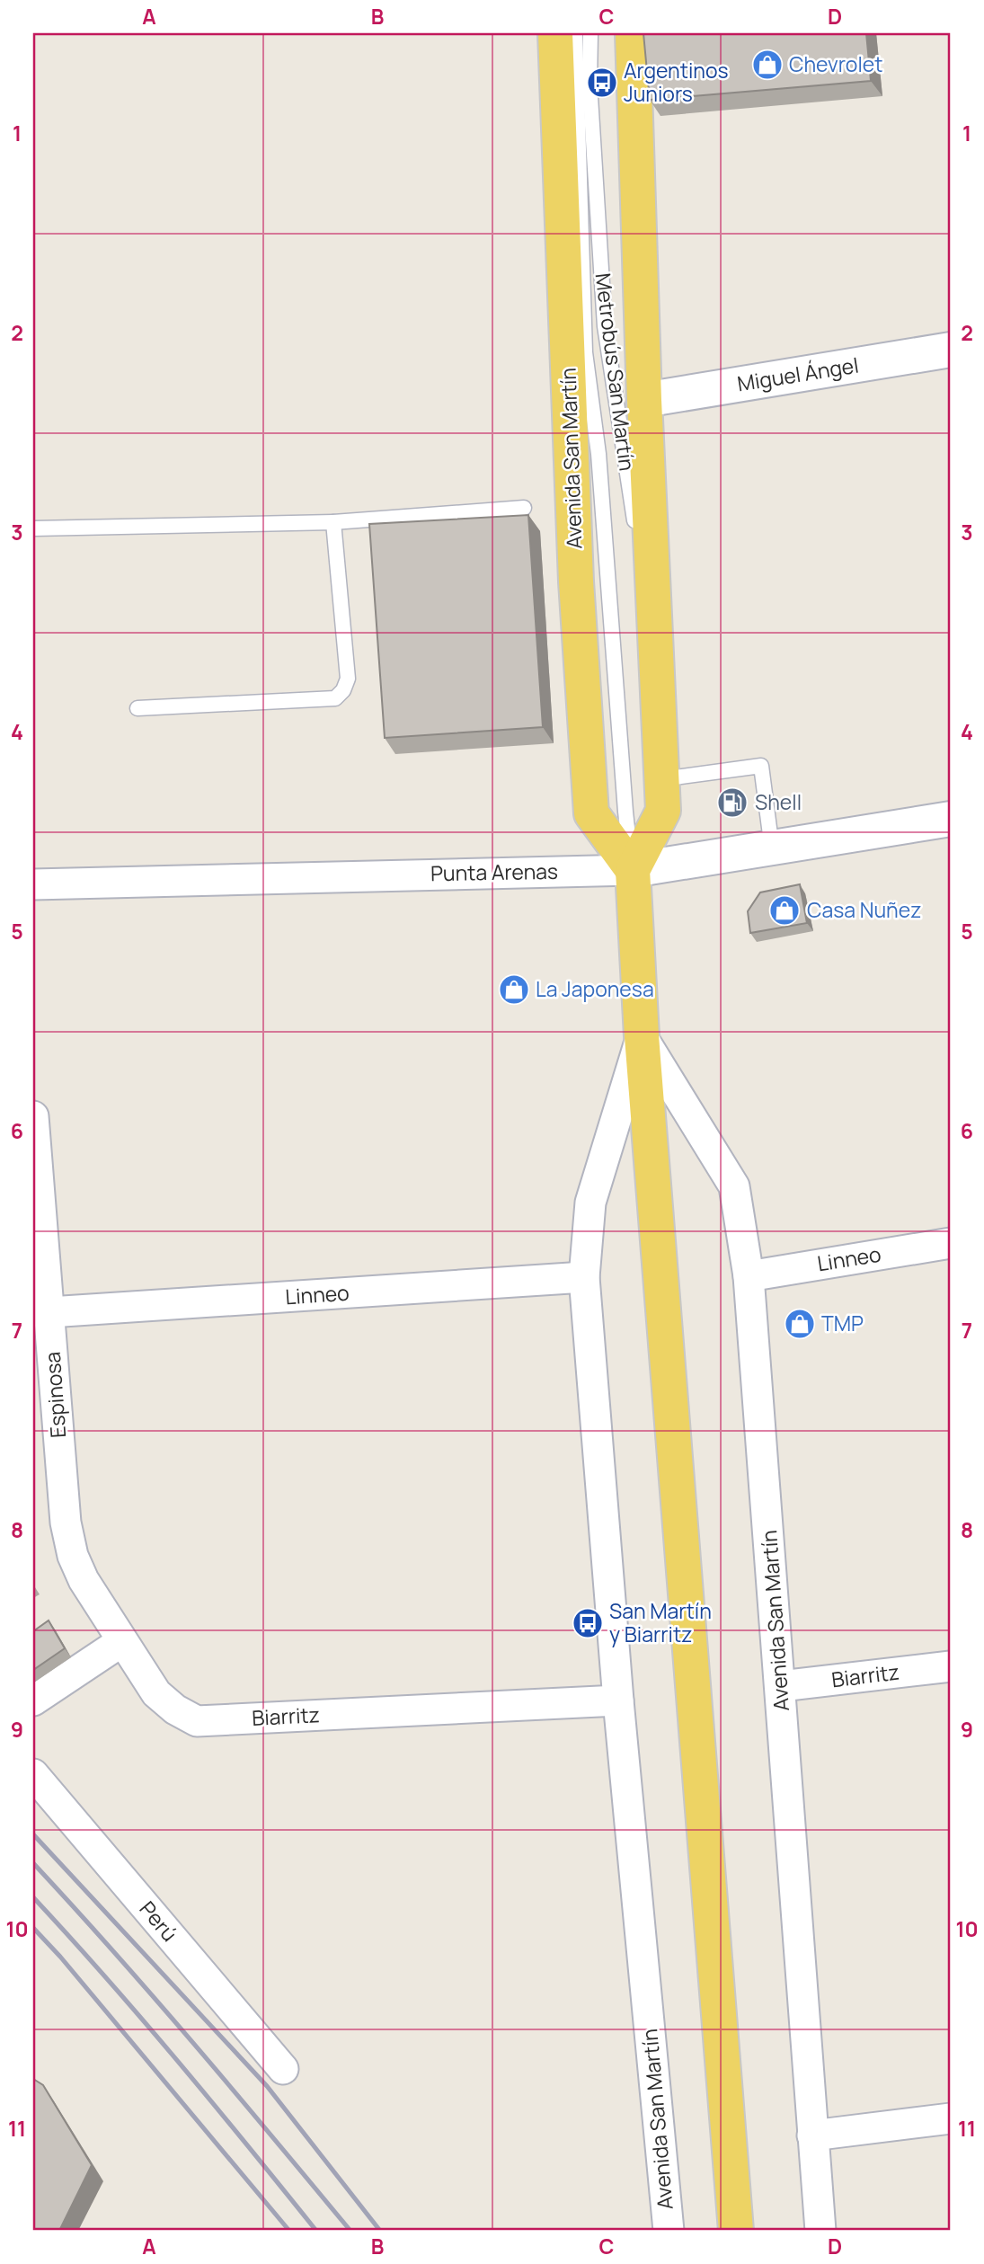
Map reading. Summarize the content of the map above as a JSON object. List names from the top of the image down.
{
  "streets": {
    "main road": ["Avenida San Martín"],
    "street": [
      "Miguel Ángel",
      "Punta Arenas",
      "Linneo",
      "Espinosa",
      "Biarritz",
      "Perú"
    ],
    "lane": ["Metrobús San Martín"]
  },
  "crossings": [
    ["Metrobús San Martín", "Avenida San Martín"],
    ["Metrobús San Martín", "Punta Arenas"],
    ["Miguel Ángel", "Avenida San Martín"],
    ["Avenida San Martín", "Punta Arenas"],
    ["Avenida San Martín", "Linneo"],
    ["Avenida San Martín", "Biarritz"],
    ["Linneo", "Espinosa"],
    ["Espinosa", "Biarritz"]
  ],
  "places": {
    "shop": [
      "Chevrolet",
      "Casa Nuñez",
      "La Japonesa",
      "TMP"
    ],
    "bus stop": ["Argentinos Juniors", "San Martín y Biarritz"],
    "fuel station": ["Shell"]
  },
  "grid": {
    "columns": [
      "A",
      "B",
      "C",
      "D"
    ],
    "rows": [
      "1",
      "2",
      "3",
      "4",
      "5",
      "6",
      "7",
      "8",
      "9",
      "10",
      "11"
    ]
  }
}
